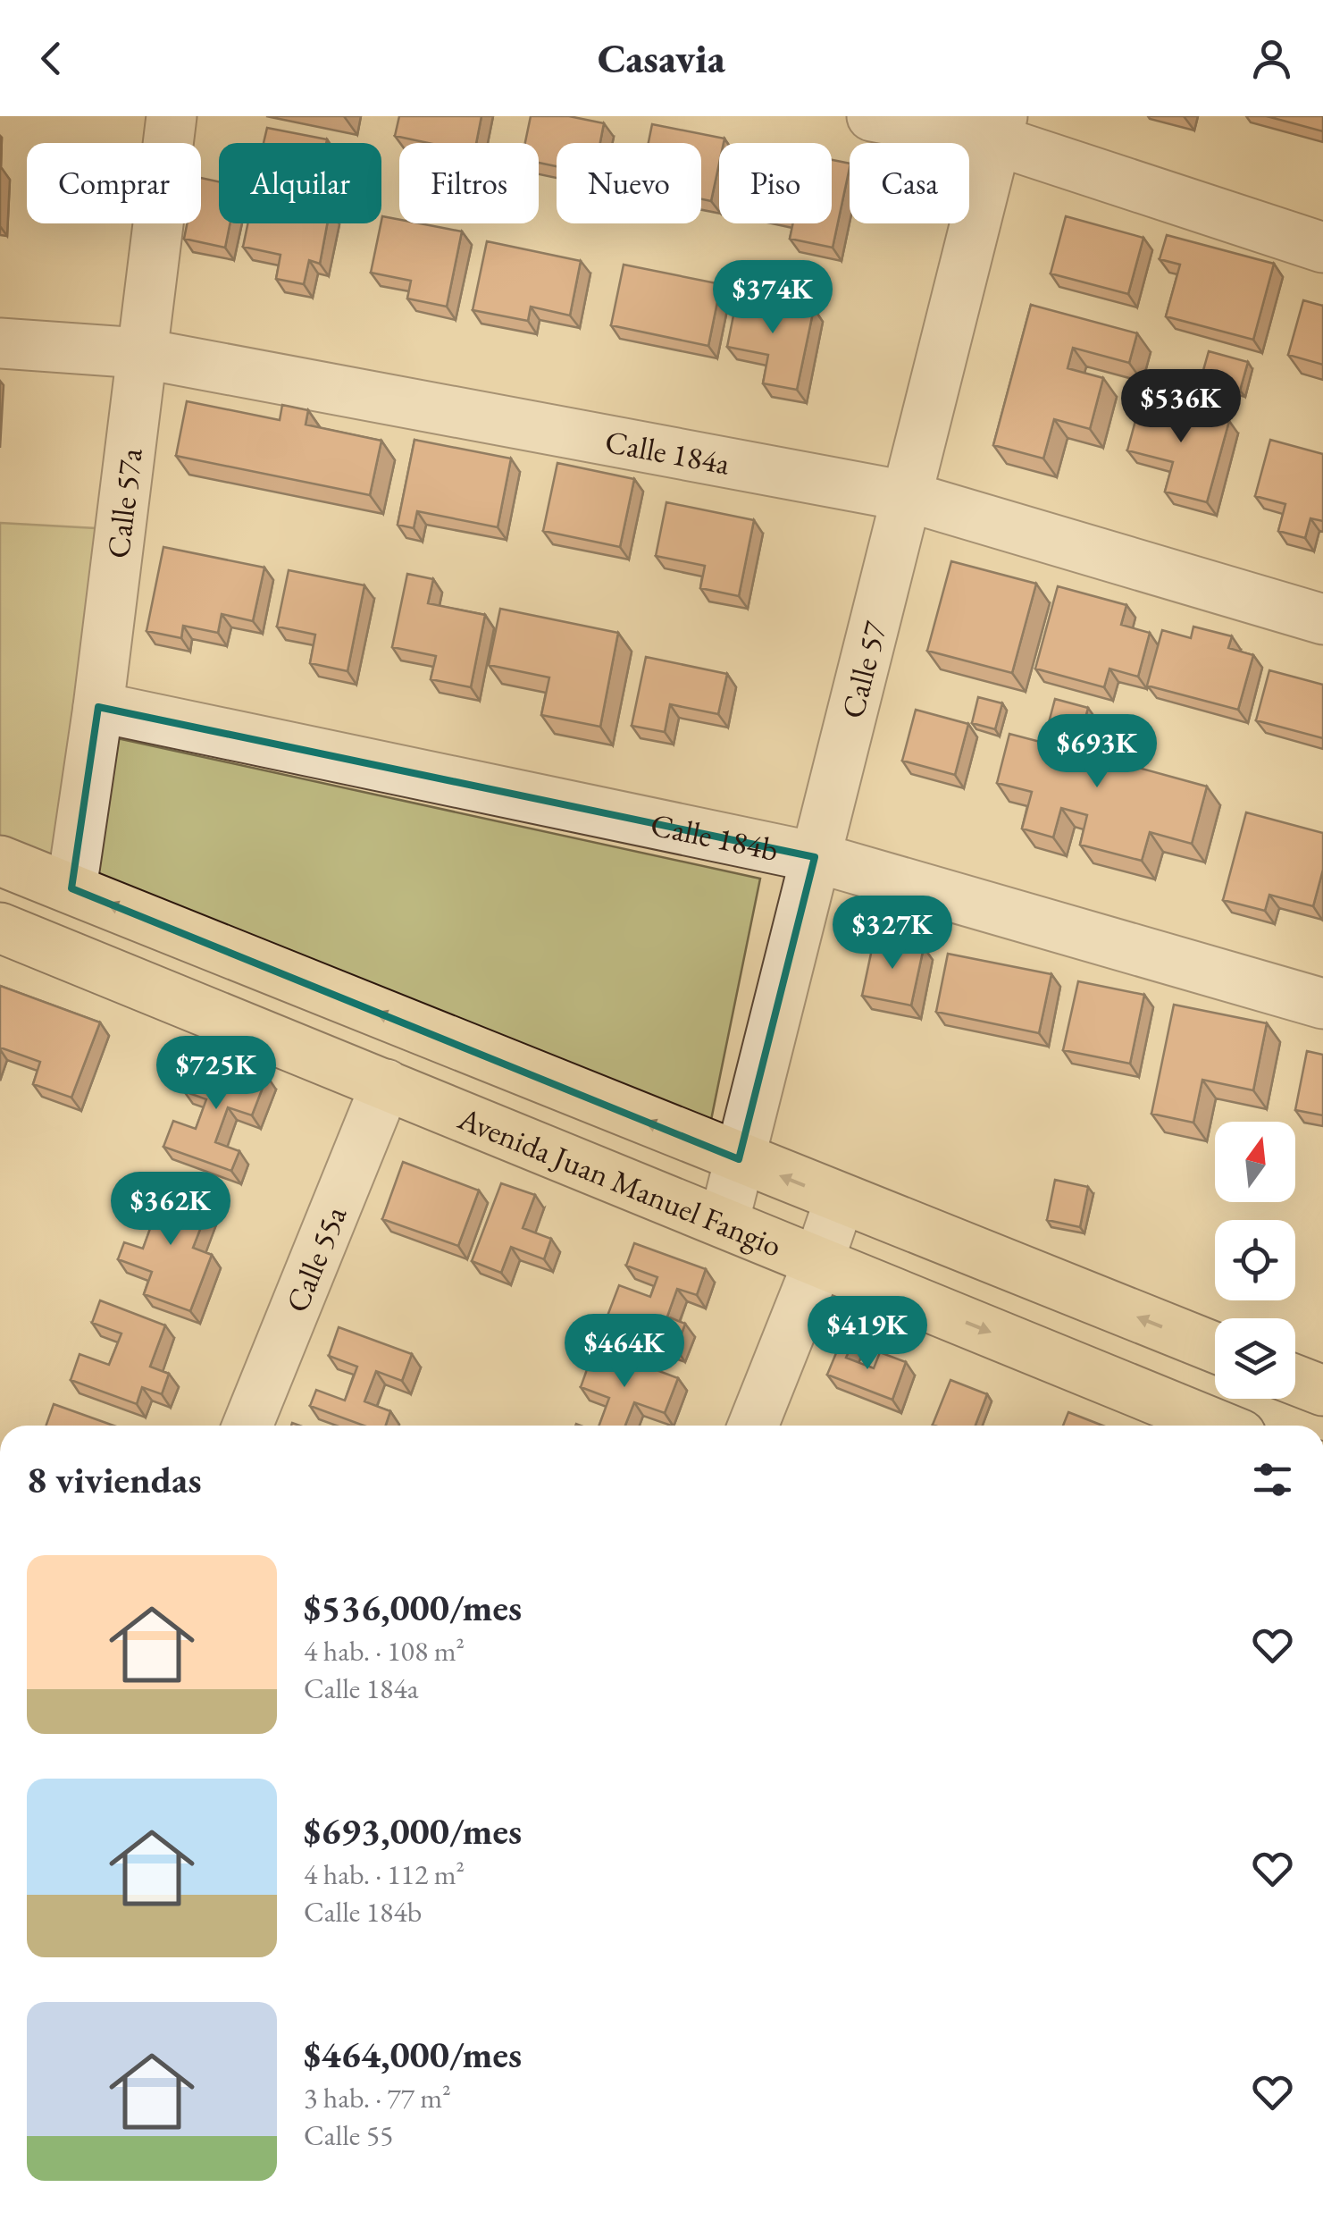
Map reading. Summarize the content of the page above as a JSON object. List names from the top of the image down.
{
  "streets": {
    "main road": ["Avenida Juan Manuel Fangio"],
    "street": [
      "Calle 184a",
      "Calle 57a",
      "Calle 57",
      "Calle 184b",
      "Calle 55a"
    ]
  },
  "crossings": [
    ["Calle 184a", "Calle 57a"],
    ["Calle 184a", "Calle 57"],
    ["Calle 57a", "Calle 184b"],
    ["Calle 57a", "Avenida Juan Manuel Fangio"],
    ["Calle 57", "Calle 184b"],
    ["Calle 57", "Avenida Juan Manuel Fangio"],
    ["Avenida Juan Manuel Fangio", "Calle 55a"]
  ],
  "north": "top",
  "page": {
    "header": "Casavia",
    "chip": [
      "Comprar",
      "Alquilar",
      "Filtros",
      "Nuevo",
      "Piso",
      "Casa"
    ],
    "price": [
      "$374K",
      "$536K",
      "$693K",
      "$327K",
      "$725K",
      "$362K",
      "$419K",
      "$464K"
    ],
    "heading": "8 viviendas",
    "list": [
      {
        "name": "$536,000/mes",
        "note": "4 hab. · 108 m² · Calle 184a"
      },
      {
        "name": "$693,000/mes",
        "note": "4 hab. · 112 m² · Calle 184b"
      },
      {
        "name": "$464,000/mes",
        "note": "3 hab. · 77 m² · Calle 55"
      }
    ]
  }
}
